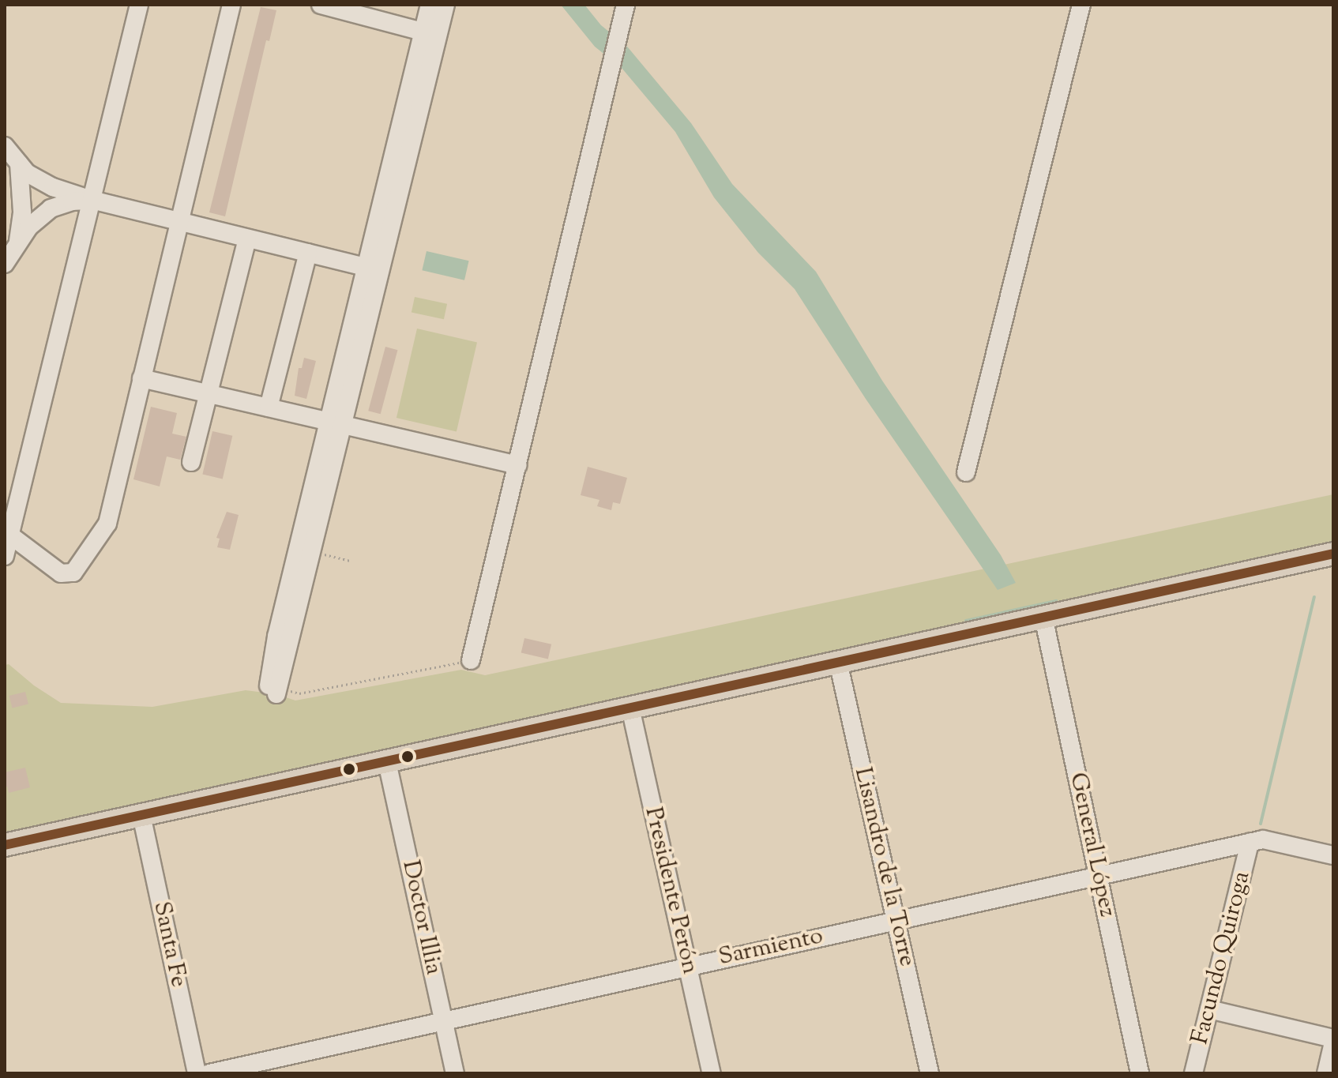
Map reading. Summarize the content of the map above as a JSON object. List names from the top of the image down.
{
  "streets": {
    "street": [
      "General López",
      "Lisandro de la Torre",
      "Presidente Perón",
      "Doctor Illia",
      "Santa Fe",
      "Sarmiento",
      "Facundo Quiroga"
    ]
  },
  "crossings": [
    ["General López", "Sarmiento"],
    ["Lisandro de la Torre", "Sarmiento"],
    ["Presidente Perón", "Sarmiento"],
    ["Doctor Illia", "Sarmiento"],
    ["Sarmiento", "Facundo Quiroga"]
  ]
}
